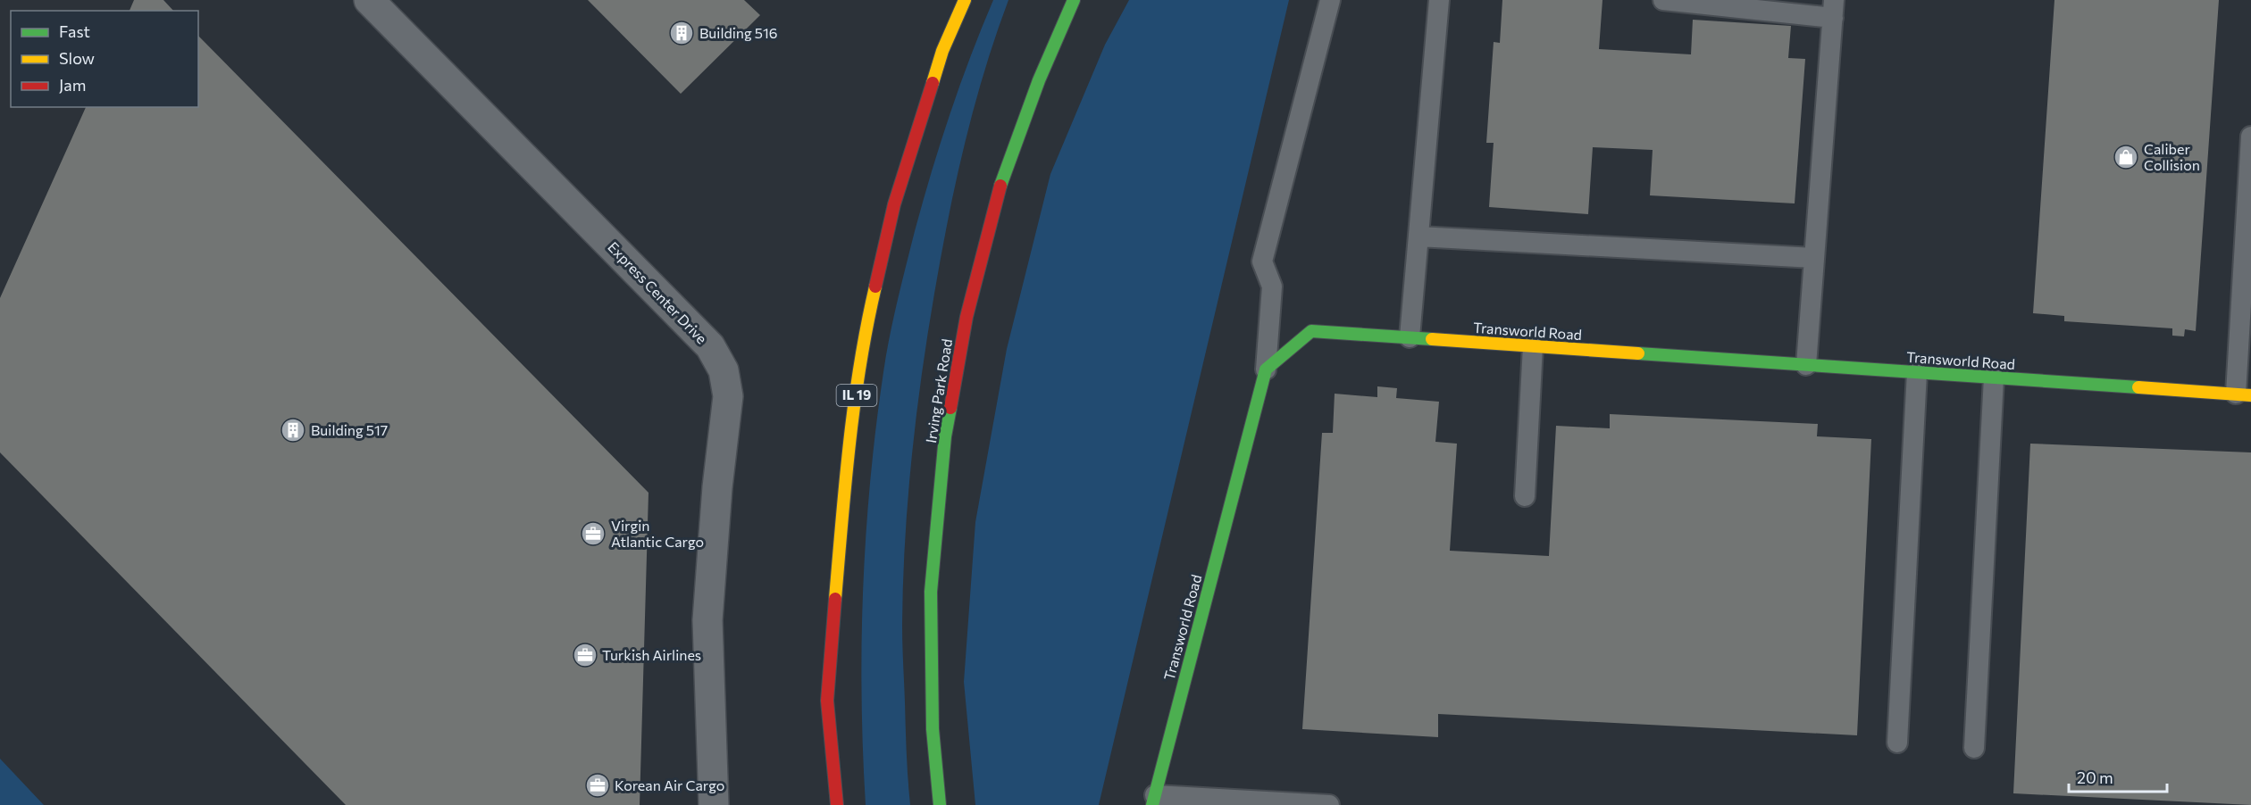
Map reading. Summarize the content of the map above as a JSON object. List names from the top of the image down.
{
  "streets": {
    "main road": ["Transworld Road", "Irving Park Road", "IL 19"],
    "street": ["Express Center Drive"]
  },
  "places": {
    "building": ["Building 516", "Building 517"],
    "shop": ["Caliber Collision"],
    "office": ["Virgin Atlantic Cargo", "Turkish Airlines", "Korean Air Cargo"]
  },
  "legend": ["Fast", "Slow", "Jam"],
  "scale_bar": "20 m"
}
